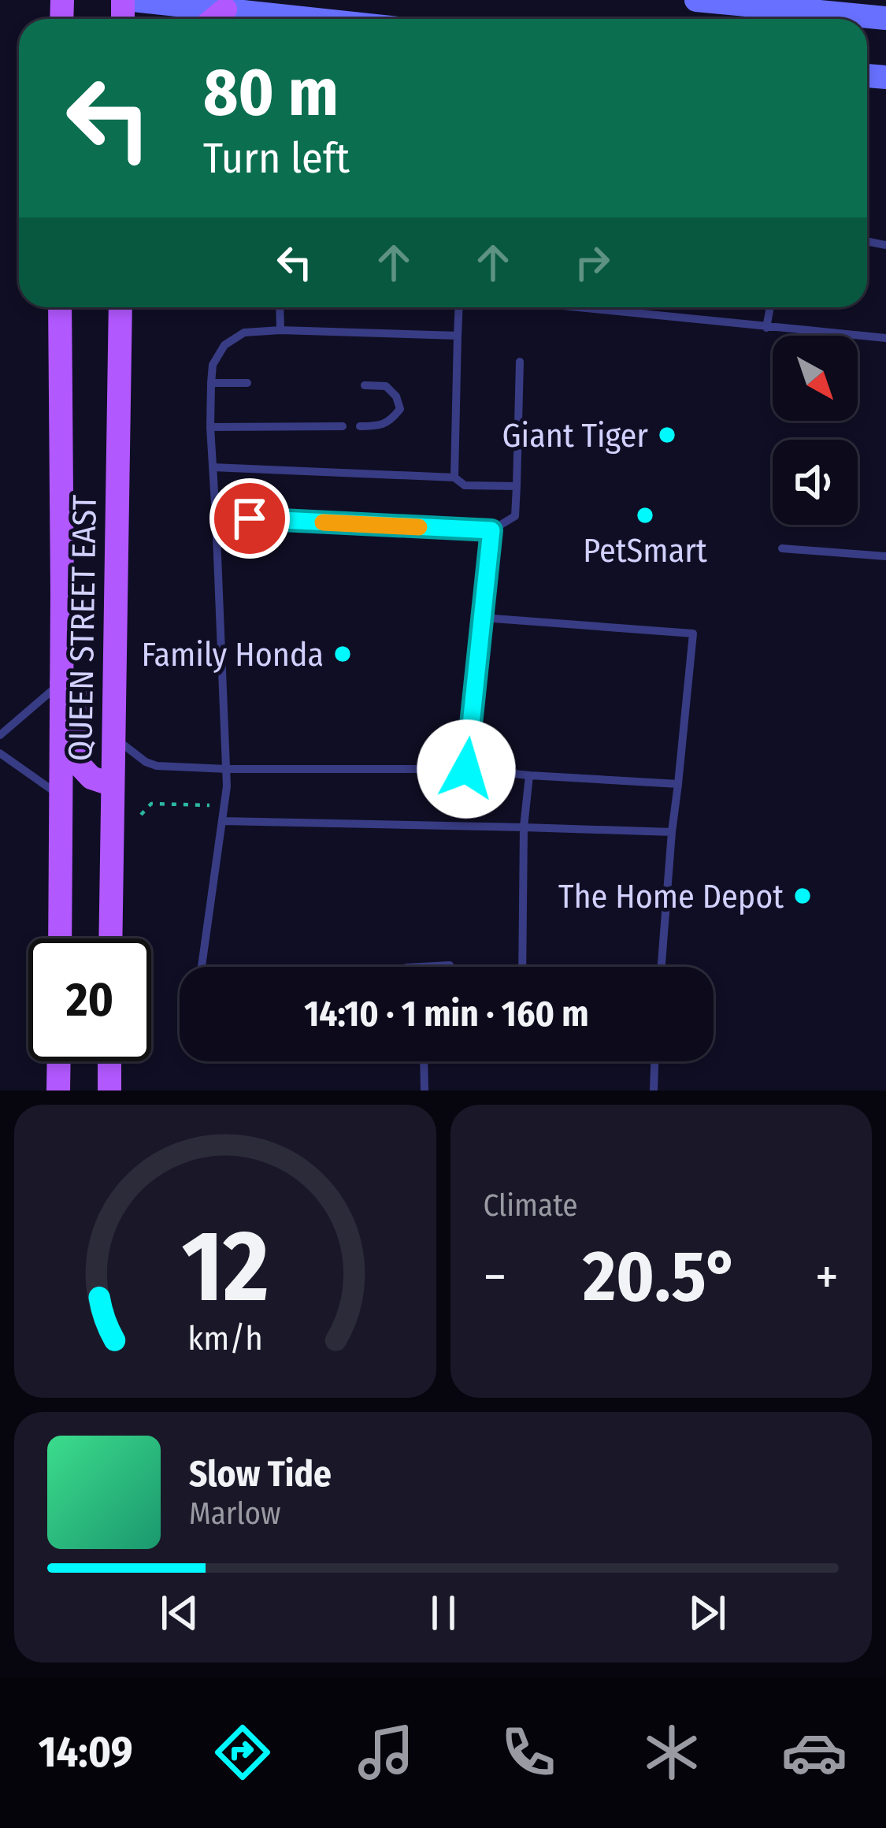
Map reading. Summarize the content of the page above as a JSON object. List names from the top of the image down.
{
  "streets": {
    "main road": ["QUEEN STREET EAST"]
  },
  "places": [
    "Giant Tiger",
    "PetSmart",
    "Family Honda",
    "The Home Depot"
  ],
  "north": "bottom right",
  "page": {
    "turn": ["80 m", "Turn left"],
    "limit": "20",
    "trip": "14:10 · 1 min · 160 m",
    "tile": "Climate",
    "heat": ["−", "20.5°", "+"],
    "song": ["Slow Tide", "Marlow"],
    "tabs": "14:09",
    "gauge": ["12", "km/h"]
  }
}
